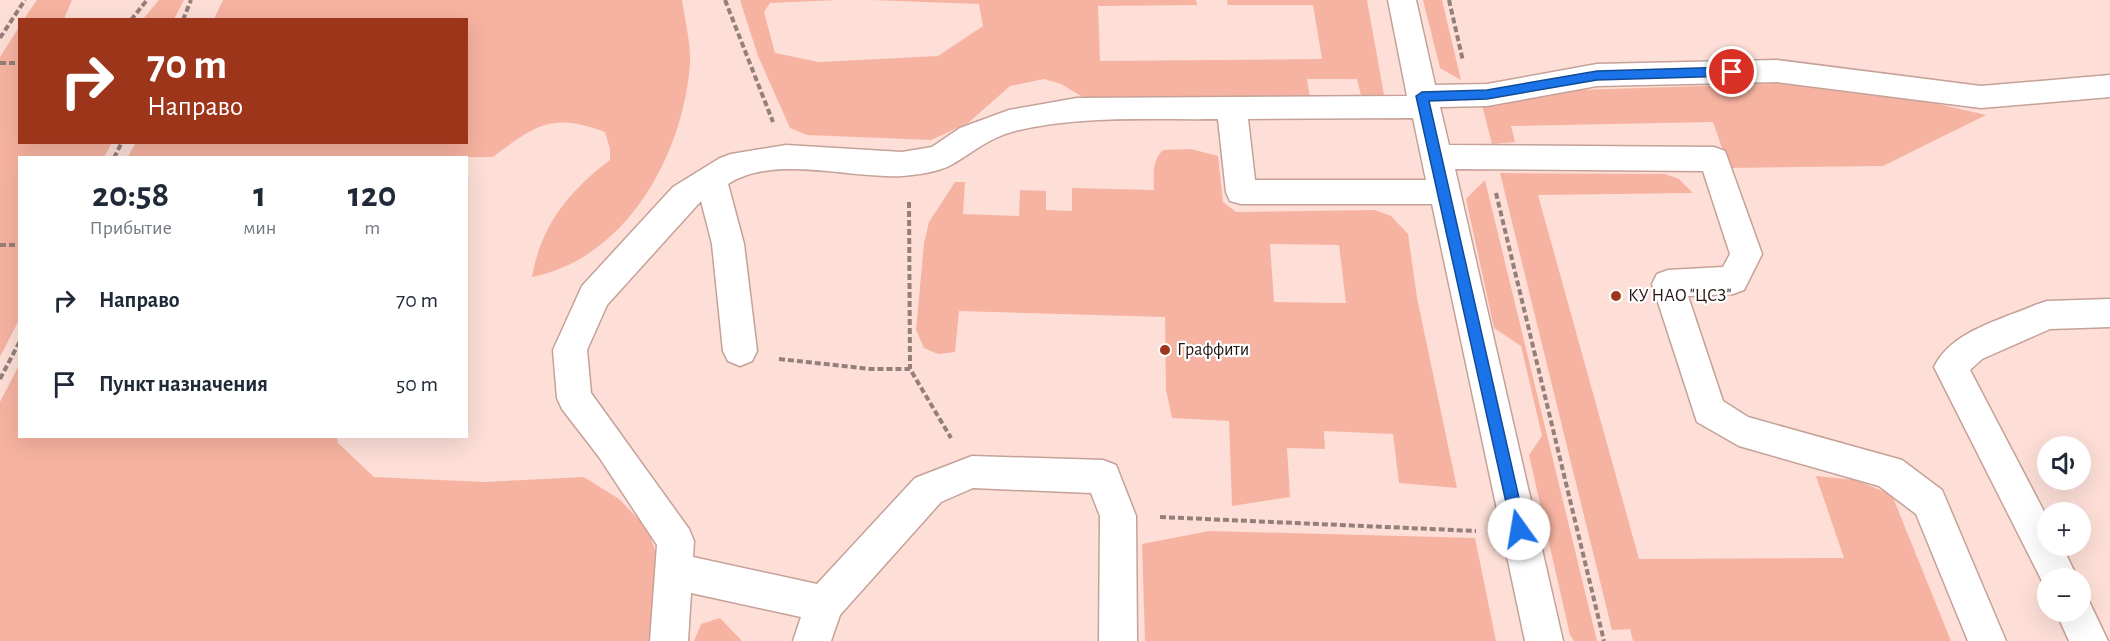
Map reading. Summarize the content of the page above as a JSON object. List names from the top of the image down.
{
  "places": ["КУ НАО \"ЦСЗ\"", "Граффити"],
  "page": {
    "turn": ["70 m", "Направо"],
    "eta": [
      "20:58",
      "Прибытие",
      "1",
      "мин",
      "120",
      "m"
    ],
    "list": [
      {
        "name": "Направо",
        "value": "70 m"
      },
      {
        "name": "Пункт назначения",
        "value": "50 m"
      }
    ],
    "map_buttons": ["+", "−"]
  }
}
